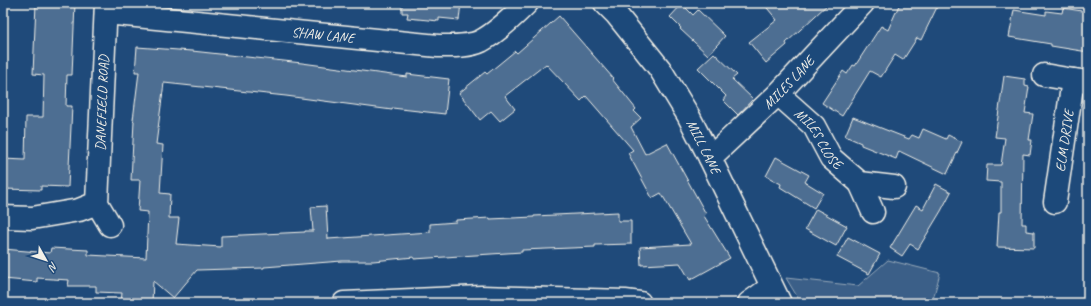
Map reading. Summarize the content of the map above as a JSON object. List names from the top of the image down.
{
  "streets": {
    "street": [
      "SHAW LANE",
      "MILES LANE",
      "DANEFIELD ROAD",
      "MILES CLOSE",
      "ELM DRIVE",
      "MILL LANE"
    ]
  },
  "crossings": [
    ["SHAW LANE", "DANEFIELD ROAD"],
    ["MILES LANE", "MILES CLOSE"],
    ["MILES LANE", "MILL LANE"]
  ],
  "north": "bottom right"
}
